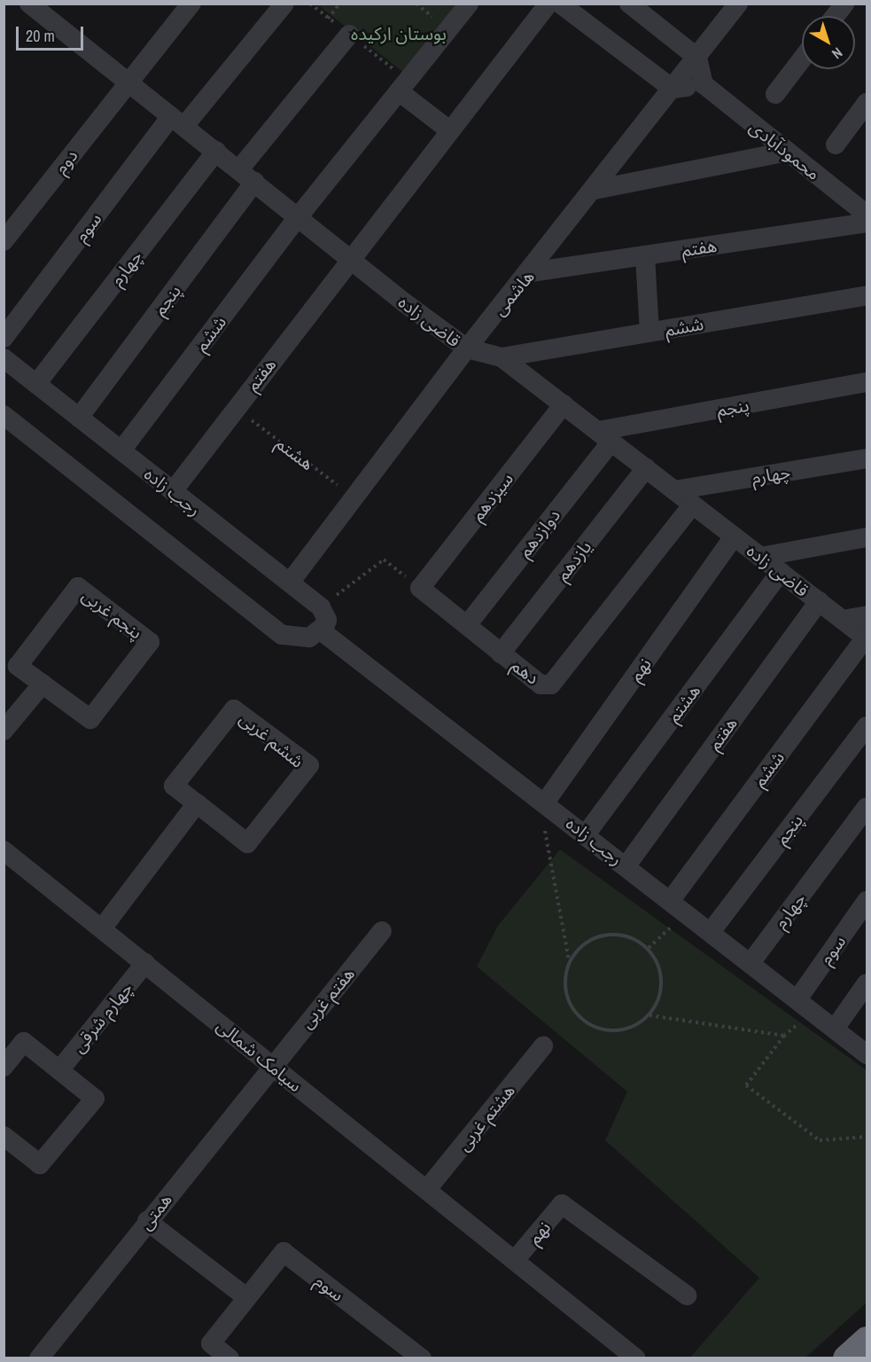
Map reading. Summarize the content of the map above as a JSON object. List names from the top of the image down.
{
  "streets": {
    "street": [
      "محمودآبادی",
      "دوم",
      "سوم",
      "هفتم",
      "چهارم",
      "هاشمی",
      "پنجم",
      "قاضی زاده",
      "ششم",
      "هشتم",
      "رجب زاده",
      "سیزدهم",
      "دوازدهم",
      "یازدهم",
      "پنجم غربی",
      "نهم",
      "دهم",
      "ششم غربی",
      "هفتم غربی",
      "چهارم شرقی",
      "سیامک شمالی",
      "هشتم غربی",
      "همتی"
    ]
  },
  "crossings": [
    ["دوم", "قاضی زاده"],
    ["سوم", "قاضی زاده"],
    ["سوم", "رجب زاده"],
    ["هفتم", "هاشمی"],
    ["هفتم", "قاضی زاده"],
    ["هفتم", "هشتم"],
    ["هفتم", "رجب زاده"],
    ["چهارم", "قاضی زاده"],
    ["چهارم", "رجب زاده"],
    ["هاشمی", "قاضی زاده"],
    ["هاشمی", "هشتم"],
    ["هاشمی", "رجب زاده"],
    ["پنجم", "قاضی زاده"],
    ["پنجم", "رجب زاده"],
    ["پنجم", "دوازدهم"],
    ["قاضی زاده", "ششم"],
    ["قاضی زاده", "هشتم"],
    ["قاضی زاده", "سیزدهم"],
    ["قاضی زاده", "دوازدهم"],
    ["قاضی زاده", "یازدهم"],
    ["قاضی زاده", "نهم"],
    ["قاضی زاده", "دهم"],
    ["ششم", "رجب زاده"],
    ["هشتم", "رجب زاده"],
    ["رجب زاده", "نهم"],
    ["سیزدهم", "دهم"],
    ["دوازدهم", "دهم"],
    ["یازدهم", "دهم"],
    ["نهم", "سیامک شمالی"],
    ["هفتم غربی", "سیامک شمالی"],
    ["هفتم غربی", "همتی"],
    ["چهارم شرقی", "سیامک شمالی"],
    ["سیامک شمالی", "هشتم غربی"],
    ["سیامک شمالی", "همتی"]
  ],
  "parks": ["بوستان ارکیده"],
  "scale_bar": "20 m",
  "north": "bottom right"
}
